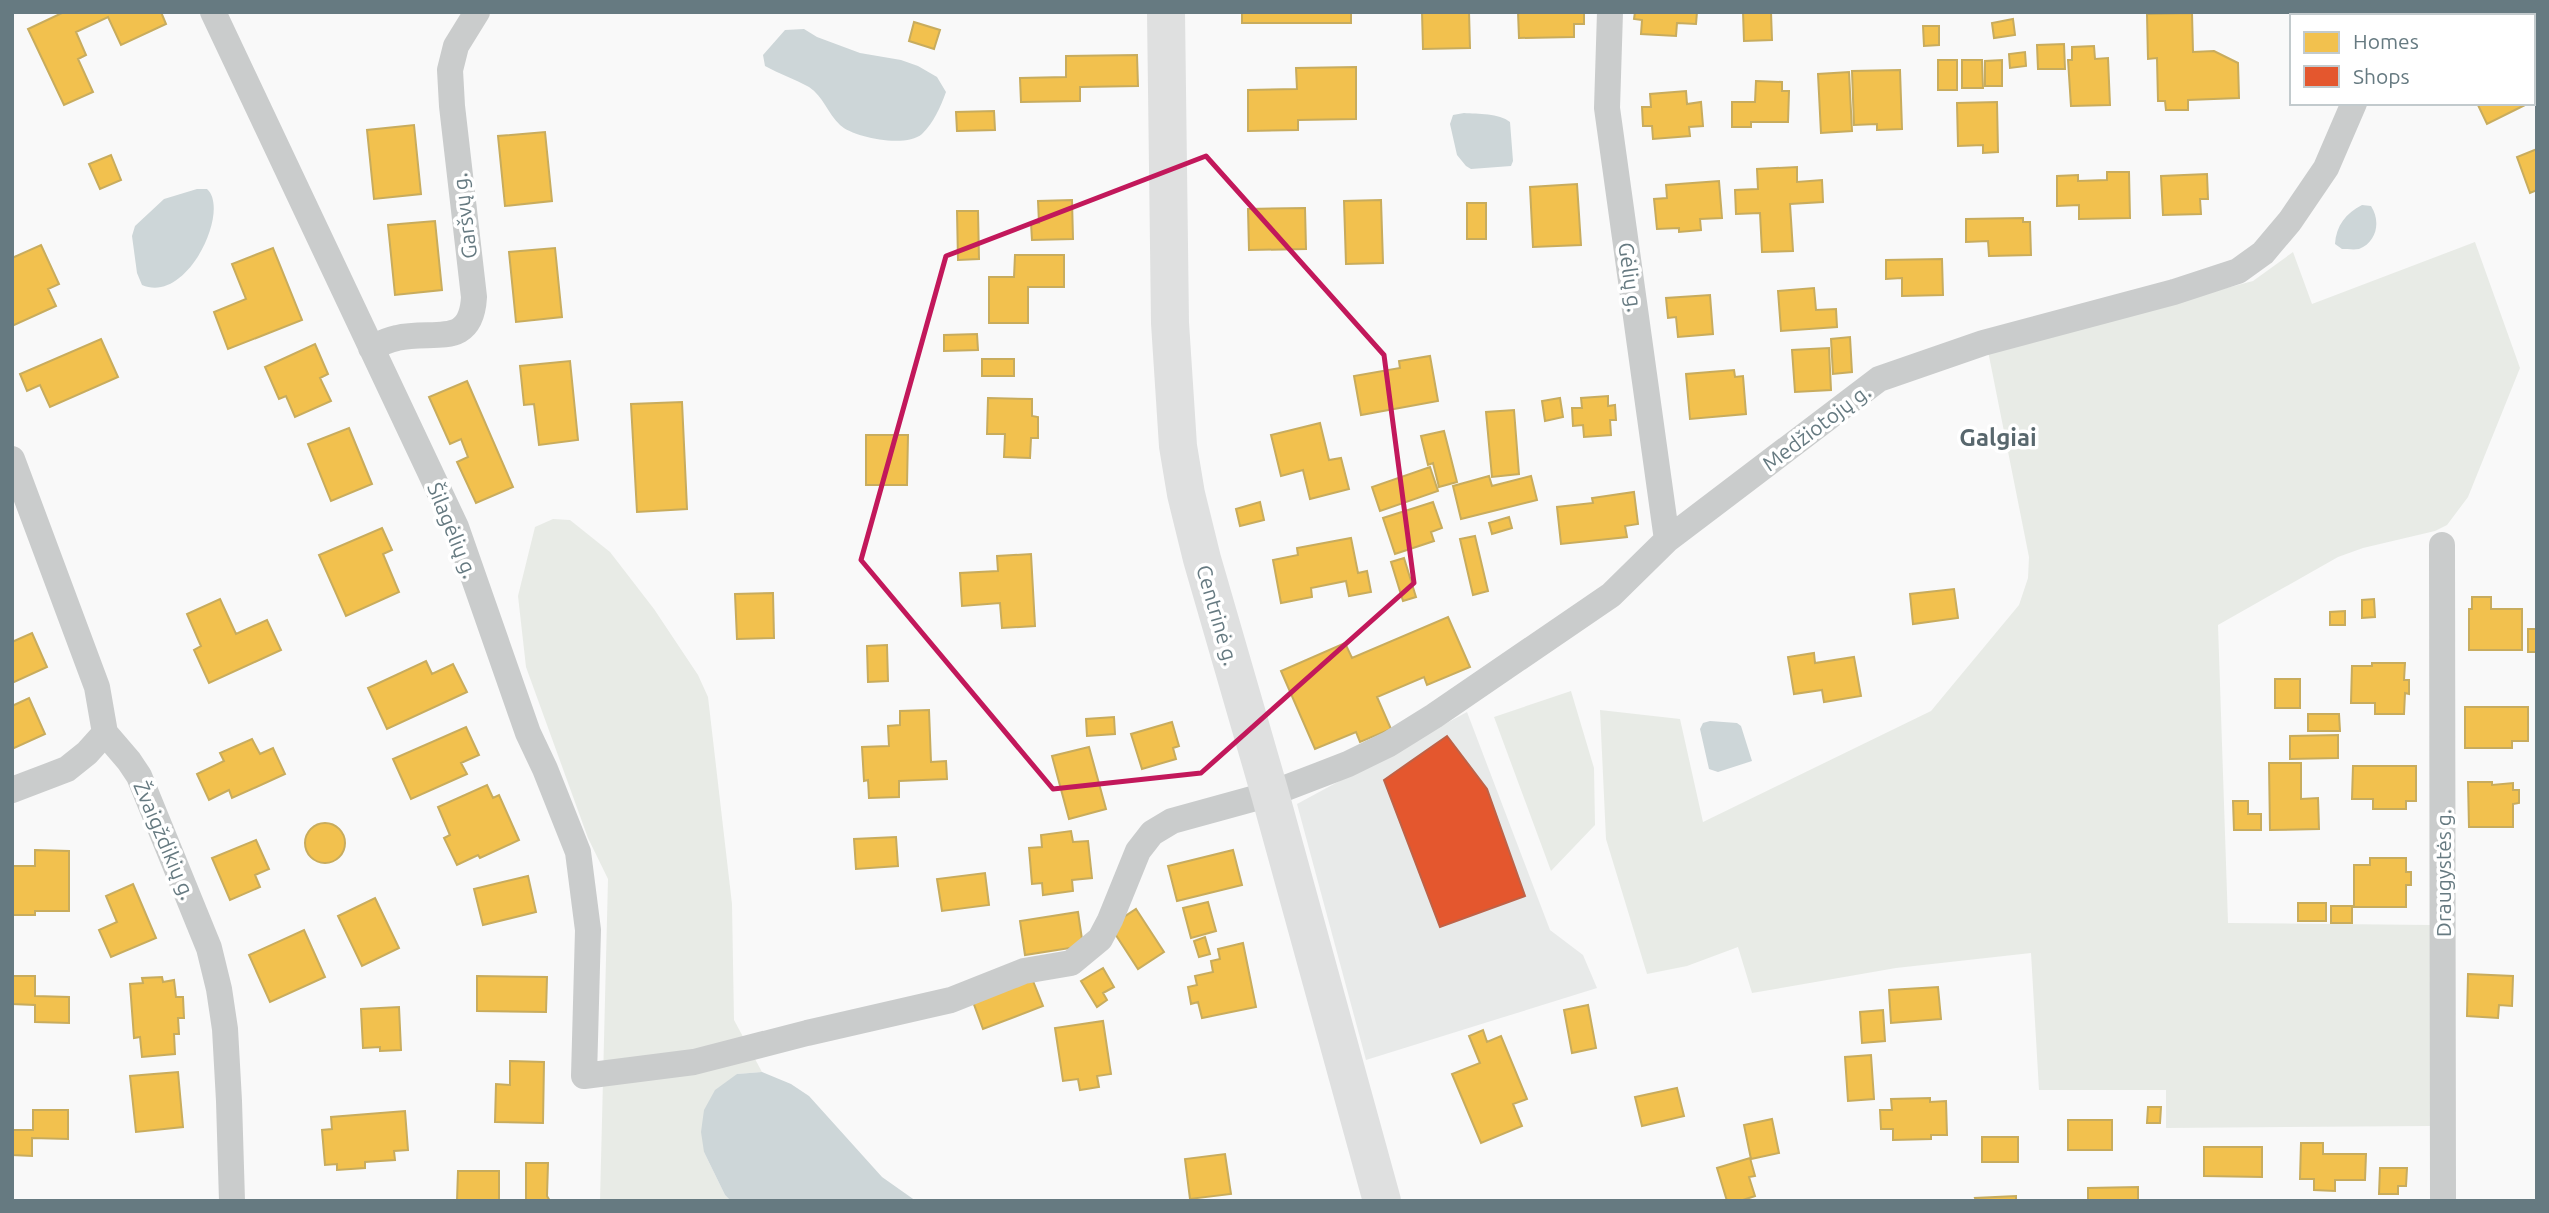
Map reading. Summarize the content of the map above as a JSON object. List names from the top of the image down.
{
  "streets": {
    "main road": ["Centrinė g."],
    "street": [
      "Garšvų g.",
      "Gėlių g.",
      "Medžiotojų g.",
      "Šilagėlių g.",
      "Žvaigždikių g.",
      "Draugystės g."
    ]
  },
  "crossings": [
    ["Garšvų g.", "Šilagėlių g."],
    ["Gėlių g.", "Medžiotojų g."],
    ["Medžiotojų g.", "Šilagėlių g."],
    ["Medžiotojų g.", "Centrinė g."]
  ],
  "districts": ["Galgiai"],
  "legend": ["Homes", "Shops"]
}
